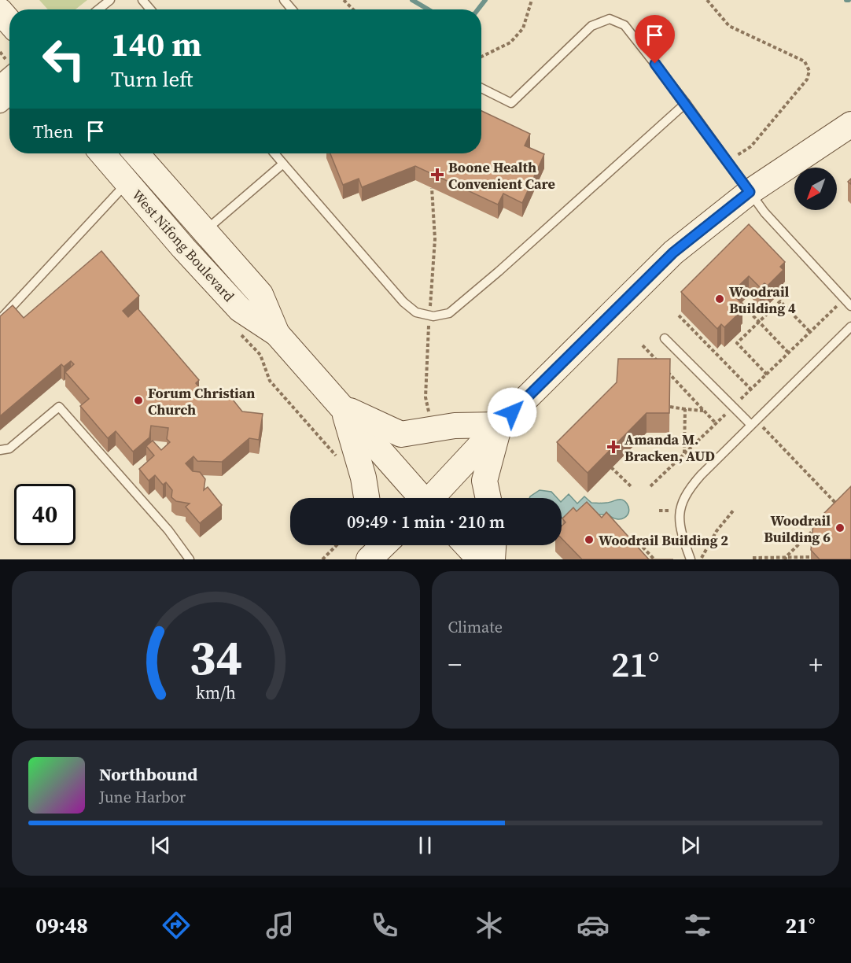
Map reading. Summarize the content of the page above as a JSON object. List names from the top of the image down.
{
  "streets": {
    "main road": ["West Nifong Boulevard"]
  },
  "places": {
    "health": ["Boone Health Convenient Care", "Amanda M. Bracken, AUD"],
    "other": [
      "Woodrail Building 4",
      "Forum Christian Church",
      "Woodrail Building 6",
      "Woodrail Building 2"
    ]
  },
  "north": "bottom left",
  "page": {
    "turn": ["140 m", "Turn left"],
    "then": "Then",
    "limit": "40",
    "trip": "09:49 · 1 min · 210 m",
    "tile": "Climate",
    "heat": ["−", "21°", "+"],
    "song": ["Northbound", "June Harbor"],
    "tabs": ["09:48", "21°"],
    "gauge": ["34", "km/h"]
  }
}
